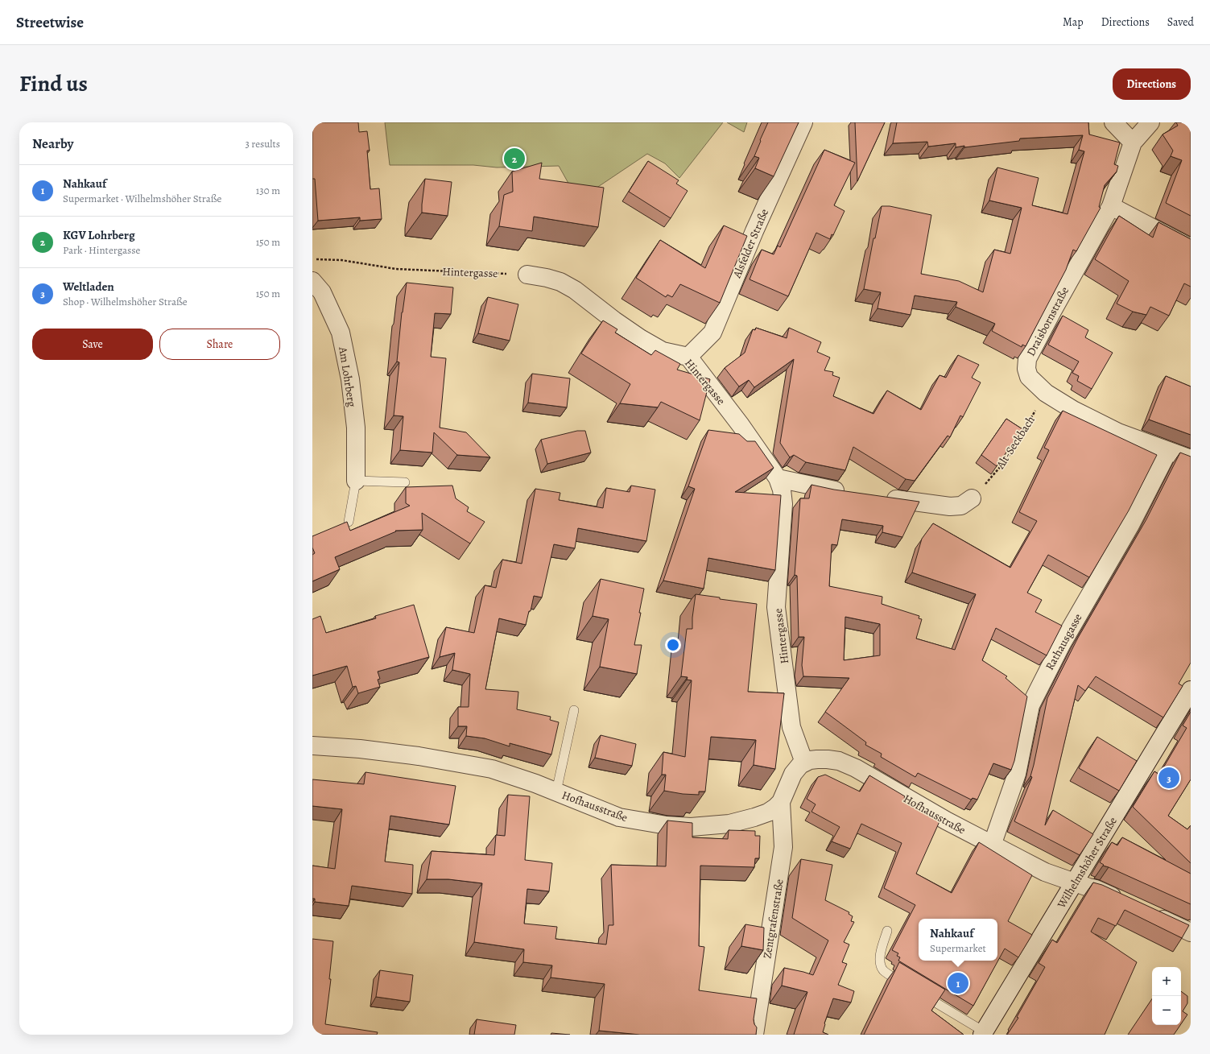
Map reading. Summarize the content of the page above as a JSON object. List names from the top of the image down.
{
  "streets": {
    "street": [
      "Alsfelder Straße",
      "Hintergasse",
      "Draisbornstraße",
      "Am Lohrberg",
      "Rathausgasse",
      "Hofhausstraße",
      "Wilhelmshöher Straße",
      "Zentgrafenstraße"
    ],
    "path": ["Alt-Seckbach"]
  },
  "crossings": [
    ["Alsfelder Straße", "Hintergasse"],
    ["Hintergasse", "Hofhausstraße"],
    ["Draisbornstraße", "Alt-Seckbach"],
    ["Draisbornstraße", "Rathausgasse"],
    ["Rathausgasse", "Hofhausstraße"],
    ["Hofhausstraße", "Wilhelmshöher Straße"],
    ["Hofhausstraße", "Zentgrafenstraße"]
  ],
  "page": {
    "header": "Streetwise",
    "nav": ["Map", "Directions", "Saved"],
    "title": "Find us",
    "buttons": [
      "Directions",
      ["Save", "Share"]
    ],
    "heading": ["Nearby", "3 results"],
    "pins": ["2", "3", "1"],
    "list": [
      {
        "mark": "1",
        "name": "Nahkauf",
        "note": "Supermarket · Wilhelmshöher Straße",
        "value": "130 m"
      },
      {
        "mark": "2",
        "name": "KGV Lohrberg",
        "note": "Park · Hintergasse",
        "value": "150 m"
      },
      {
        "mark": "3",
        "name": "Weltladen",
        "note": "Shop · Wilhelmshöher Straße",
        "value": "150 m"
      }
    ],
    "popup": ["Nahkauf", "Supermarket"],
    "map_buttons": ["+", "−"]
  }
}
